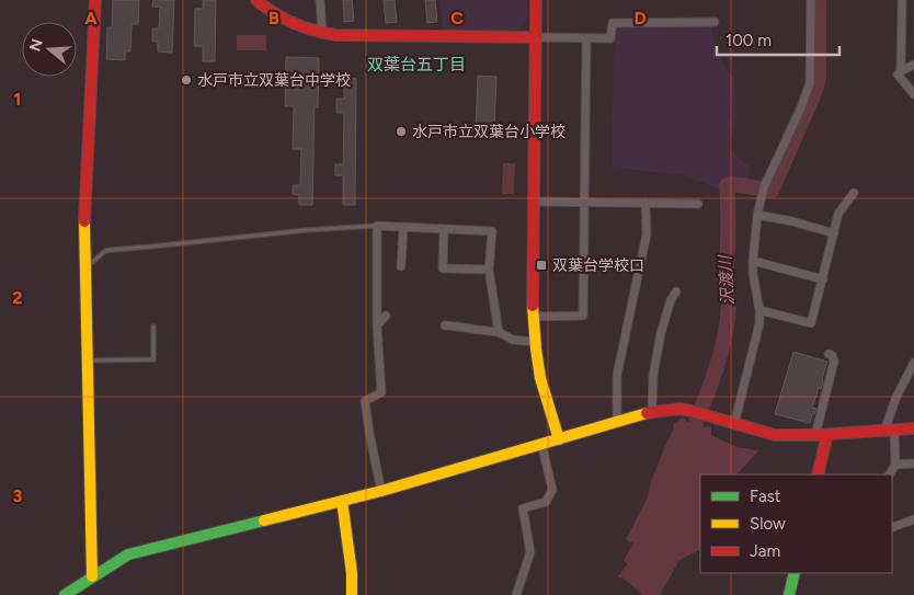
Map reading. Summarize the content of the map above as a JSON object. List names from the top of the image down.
{
  "districts": ["双葉台五丁目"],
  "water": ["沢渡川"],
  "places": {
    "other": ["水戸市立双葉台中学校", "水戸市立双葉台小学校"],
    "transit": ["双葉台学校口"]
  },
  "legend": ["Fast", "Slow", "Jam"],
  "scale_bar": "100 m",
  "north": "left",
  "grid": {
    "columns": [
      "A",
      "B",
      "C",
      "D"
    ],
    "rows": ["1", "2", "3"]
  }
}
